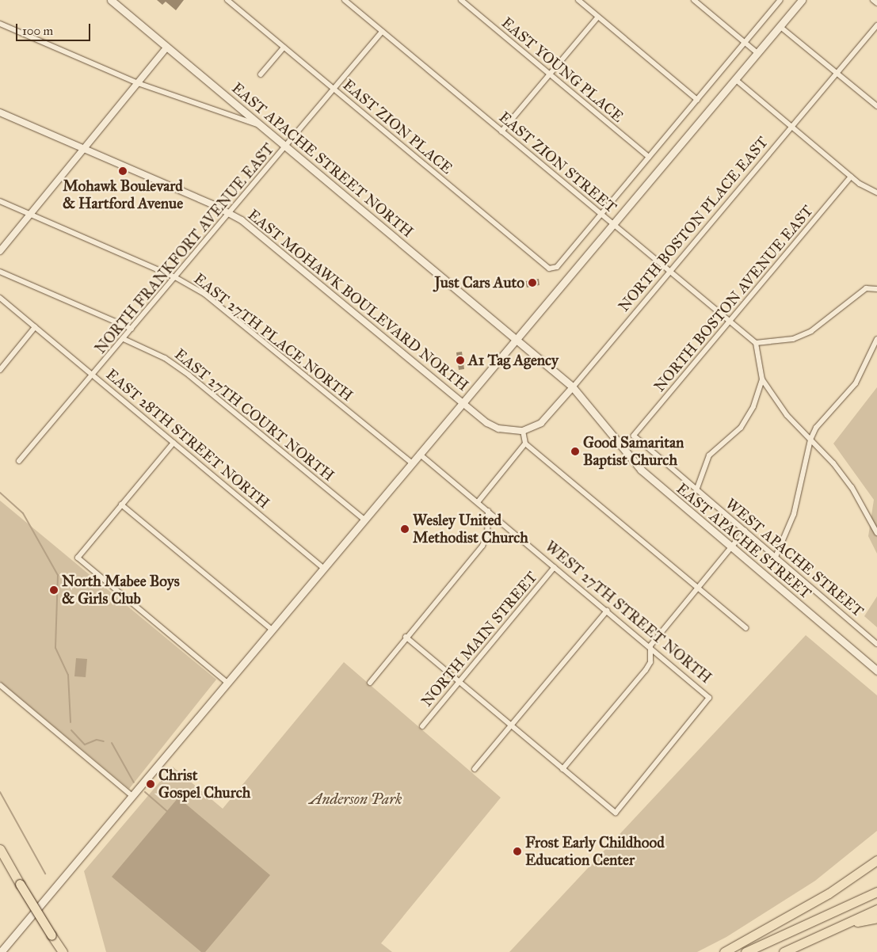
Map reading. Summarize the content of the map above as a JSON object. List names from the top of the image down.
{
  "streets": {
    "main road": ["EAST APACHE STREET NORTH", "EAST APACHE STREET"],
    "street": [
      "EAST YOUNG PLACE",
      "EAST ZION PLACE",
      "EAST ZION STREET",
      "NORTH BOSTON PLACE EAST",
      "NORTH FRANKFORT AVENUE EAST",
      "NORTH BOSTON AVENUE EAST",
      "EAST MOHAWK BOULEVARD NORTH",
      "EAST 27TH PLACE NORTH",
      "EAST 27TH COURT NORTH",
      "EAST 28TH STREET NORTH",
      "WEST APACHE STREET",
      "WEST 27TH STREET NORTH",
      "NORTH MAIN STREET"
    ]
  },
  "crossings": [
    ["EAST ZION PLACE", "EAST ZION STREET"],
    ["EAST ZION PLACE", "NORTH FRANKFORT AVENUE EAST"],
    ["EAST APACHE STREET NORTH", "NORTH FRANKFORT AVENUE EAST"],
    ["EAST APACHE STREET NORTH", "EAST APACHE STREET"],
    ["EAST ZION STREET", "NORTH BOSTON PLACE EAST"],
    ["EAST ZION STREET", "NORTH FRANKFORT AVENUE EAST"],
    ["EAST ZION STREET", "NORTH BOSTON AVENUE EAST"],
    ["NORTH BOSTON PLACE EAST", "EAST MOHAWK BOULEVARD NORTH"],
    ["NORTH BOSTON PLACE EAST", "EAST APACHE STREET"],
    ["NORTH FRANKFORT AVENUE EAST", "EAST MOHAWK BOULEVARD NORTH"],
    ["NORTH FRANKFORT AVENUE EAST", "EAST 27TH PLACE NORTH"],
    ["NORTH FRANKFORT AVENUE EAST", "EAST 27TH COURT NORTH"],
    ["NORTH FRANKFORT AVENUE EAST", "EAST 28TH STREET NORTH"],
    ["NORTH BOSTON AVENUE EAST", "EAST APACHE STREET"],
    ["EAST APACHE STREET", "WEST APACHE STREET"],
    ["WEST 27TH STREET NORTH", "NORTH MAIN STREET"]
  ],
  "parks": ["Anderson Park"],
  "places": [
    "Mohawk Boulevard & Hartford Avenue",
    "Just Cars Auto",
    "A1 Tag Agency",
    "Good Samaritan Baptist Church",
    "Wesley United Methodist Church",
    "North Mabee Boys & Girls Club",
    "Christ Gospel Church",
    "Frost Early Childhood Education Center"
  ],
  "scale_bar": "100 m"
}
